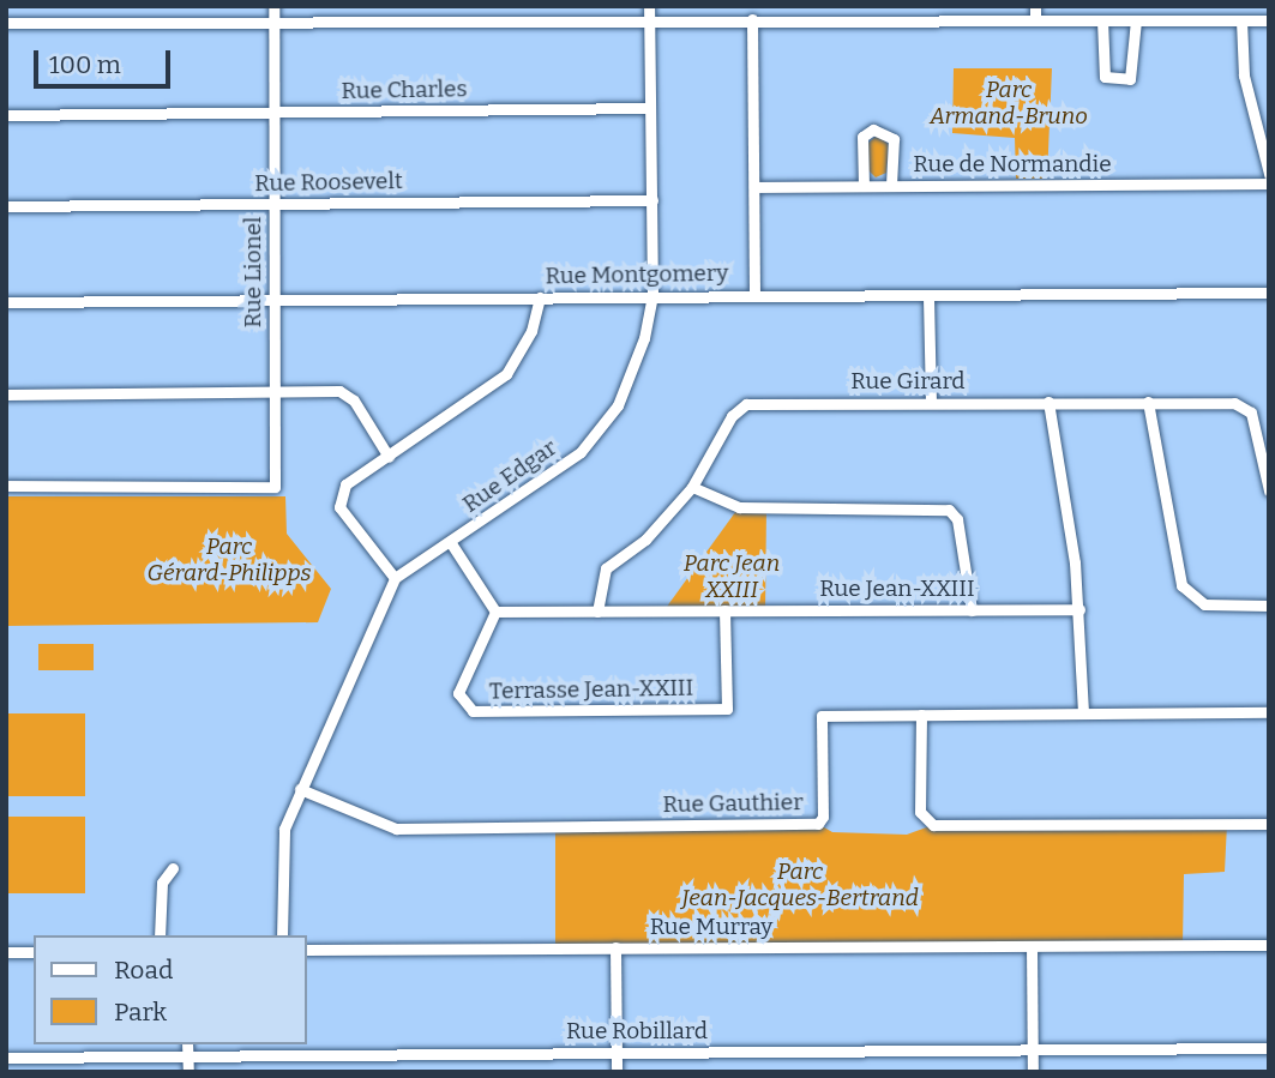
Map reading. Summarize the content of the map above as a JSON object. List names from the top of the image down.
{
  "streets": {
    "street": [
      "Rue Charles",
      "Rue de Normandie",
      "Rue Roosevelt",
      "Rue Lionel",
      "Rue Montgomery",
      "Rue Girard",
      "Rue Edgar",
      "Rue Jean-XXIII",
      "Terrasse Jean-XXIII",
      "Rue Gauthier",
      "Rue Murray",
      "Rue Robillard"
    ]
  },
  "crossings": [
    ["Rue Charles", "Rue Lionel"],
    ["Rue Charles", "Rue Edgar"],
    ["Rue Roosevelt", "Rue Lionel"],
    ["Rue Roosevelt", "Rue Edgar"],
    ["Rue Lionel", "Rue Montgomery"],
    ["Rue Montgomery", "Rue Edgar"],
    ["Rue Girard", "Rue Jean-XXIII"],
    ["Rue Jean-XXIII", "Terrasse Jean-XXIII"]
  ],
  "parks": [
    "Parc Armand-Bruno",
    "Parc Gérard-Philipps",
    "Parc Jean XXIII",
    "Parc Jean-Jacques-Bertrand"
  ],
  "legend": ["Road", "Park"],
  "scale_bar": "100 m"
}
